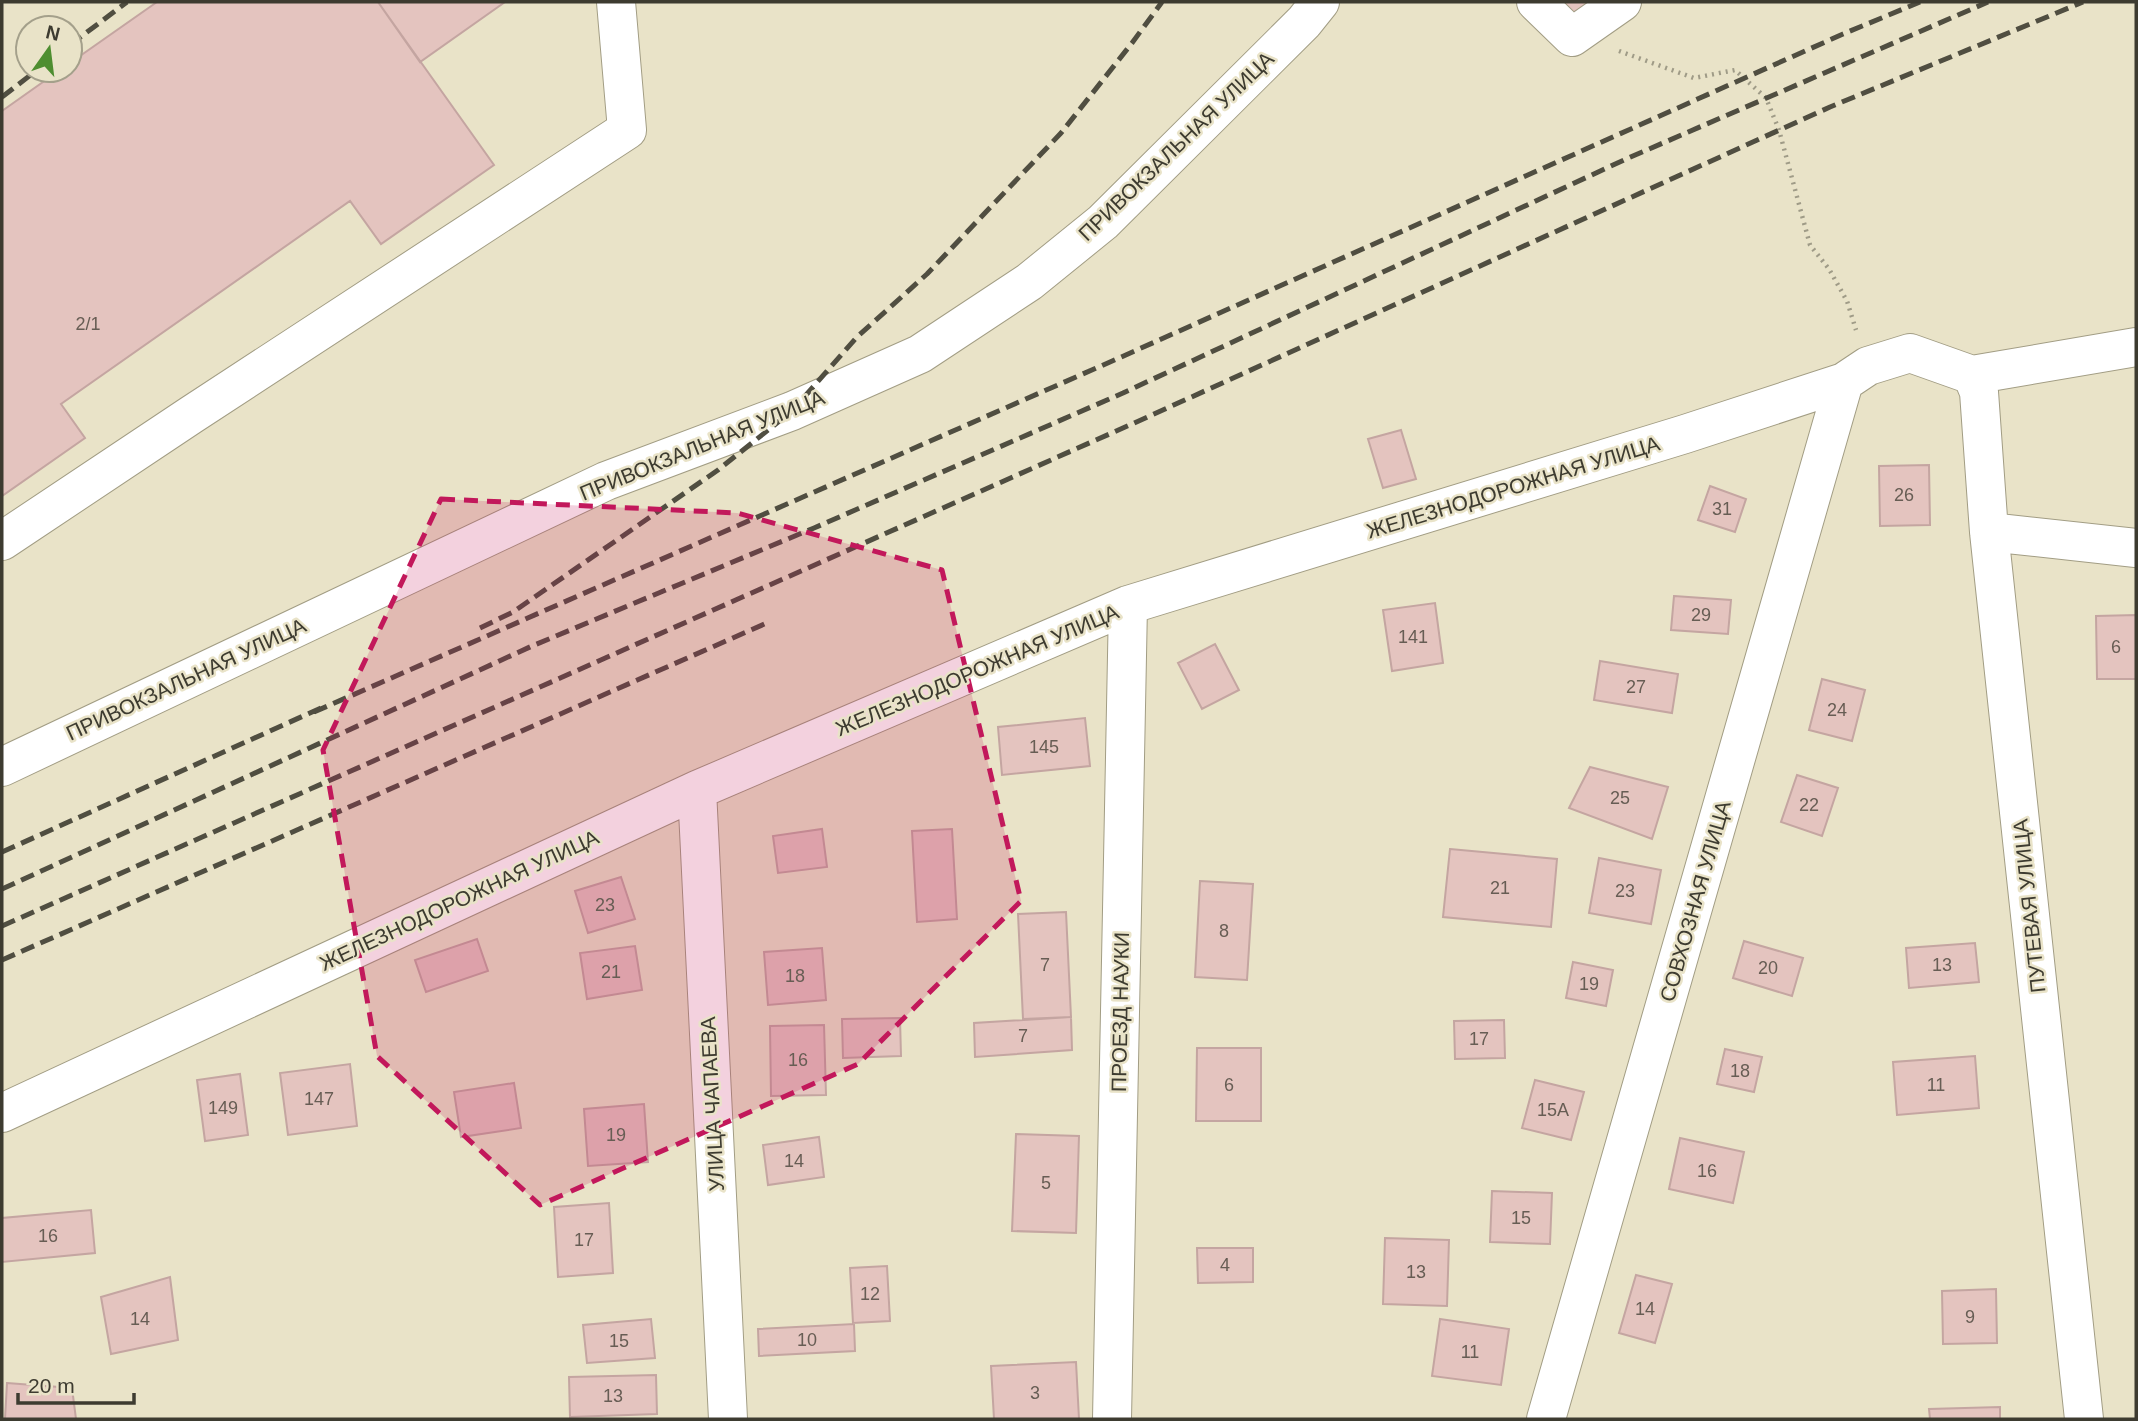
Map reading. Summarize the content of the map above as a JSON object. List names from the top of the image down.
{
  "streets": {
    "street": [
      "ПРИВОКЗАЛЬНАЯ УЛИЦА",
      "ЖЕЛЕЗНОДОРОЖНАЯ УЛИЦА",
      "СОВХОЗНАЯ УЛИЦА",
      "ПУТЕВАЯ УЛИЦА",
      "ПРОЕЗД НАУКИ",
      "УЛИЦА ЧАПАЕВА"
    ]
  },
  "crossings": [
    ["ЖЕЛЕЗНОДОРОЖНАЯ УЛИЦА", "СОВХОЗНАЯ УЛИЦА"],
    ["ЖЕЛЕЗНОДОРОЖНАЯ УЛИЦА", "ПУТЕВАЯ УЛИЦА"],
    ["ЖЕЛЕЗНОДОРОЖНАЯ УЛИЦА", "ПРОЕЗД НАУКИ"],
    ["ЖЕЛЕЗНОДОРОЖНАЯ УЛИЦА", "УЛИЦА ЧАПАЕВА"]
  ],
  "house_numbers": [
    "2/1",
    "26",
    "31",
    "29",
    "141",
    "6",
    "27",
    "24",
    "145",
    "25",
    "22",
    "21",
    "23",
    "23",
    "8",
    "7",
    "13",
    "20",
    "21",
    "18",
    "19",
    "7",
    "17",
    "16",
    "18",
    "6",
    "11",
    "147",
    "149",
    "15А",
    "19",
    "14",
    "16",
    "5",
    "15",
    "16",
    "17",
    "4",
    "13",
    "12",
    "14",
    "9",
    "14",
    "10",
    "15",
    "11",
    "3",
    "13"
  ],
  "scale_bar": "20 m",
  "north": "top"
}
